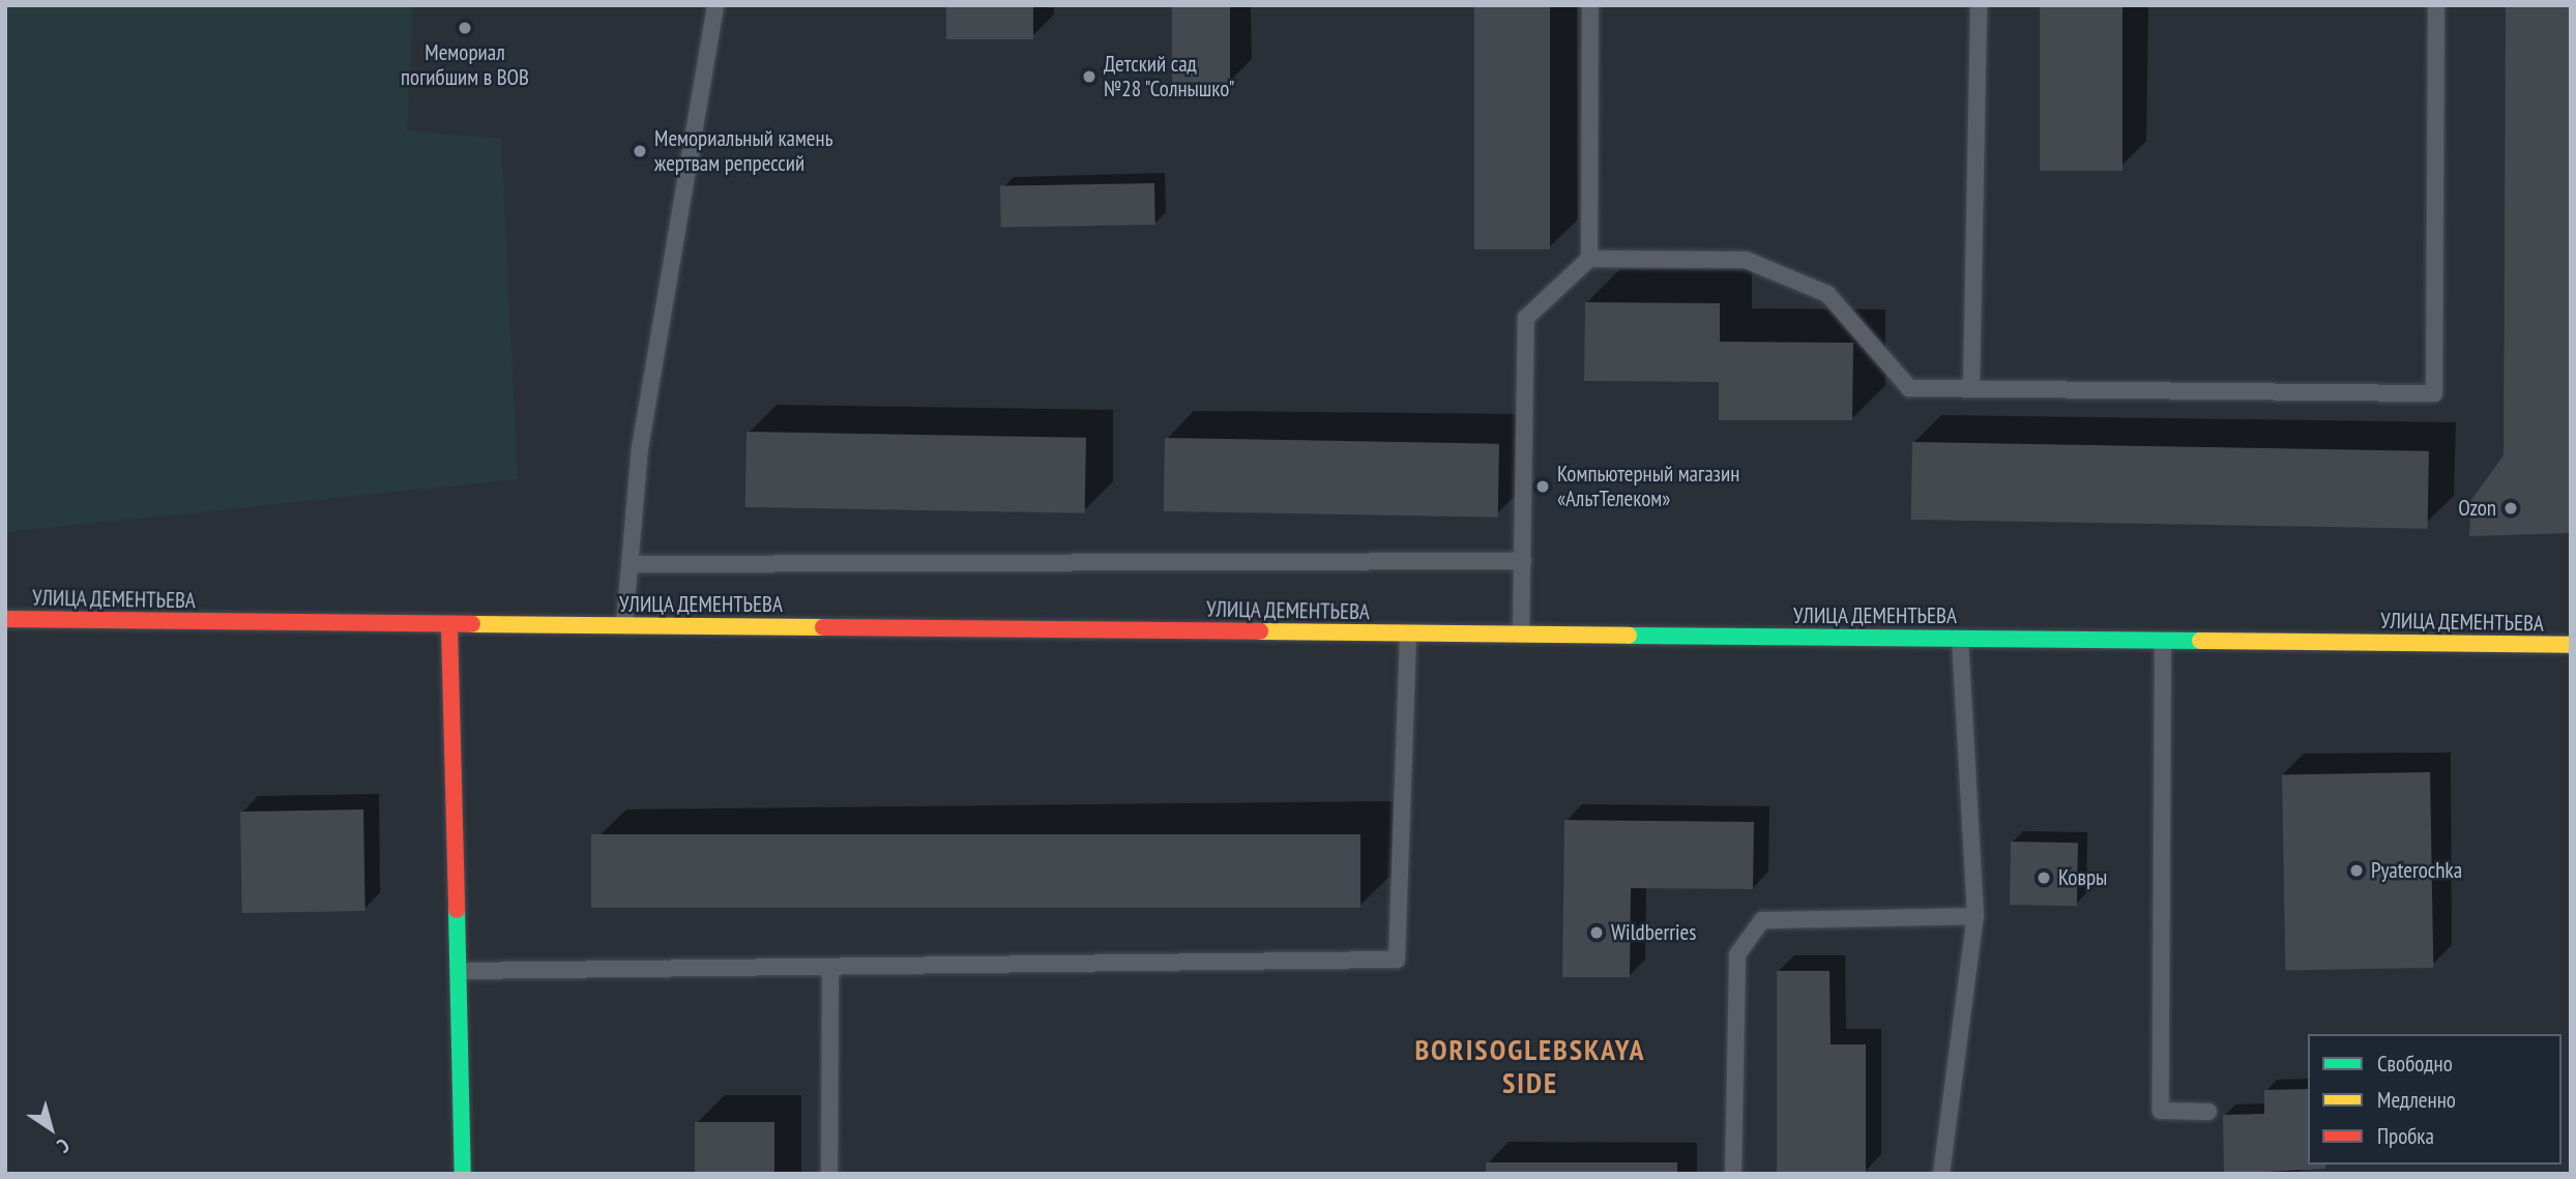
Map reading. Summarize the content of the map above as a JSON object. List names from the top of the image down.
{
  "streets": {
    "street": ["УЛИЦА ДЕМЕНТЬЕВА"]
  },
  "districts": ["BORISOGLEBSKAYA SIDE"],
  "places": [
    "Мемориал погибшим в ВОВ",
    "Детский сад №28 \"Солнышко\"",
    "Мемориальный камень жертвам репрессий",
    "Компьютерный магазин «АльтТелеком»",
    "Ozon",
    "Pyaterochka",
    "Ковры",
    "Wildberries"
  ],
  "legend": ["Свободно", "Медленно", "Пробка"],
  "north": "bottom right"
}
